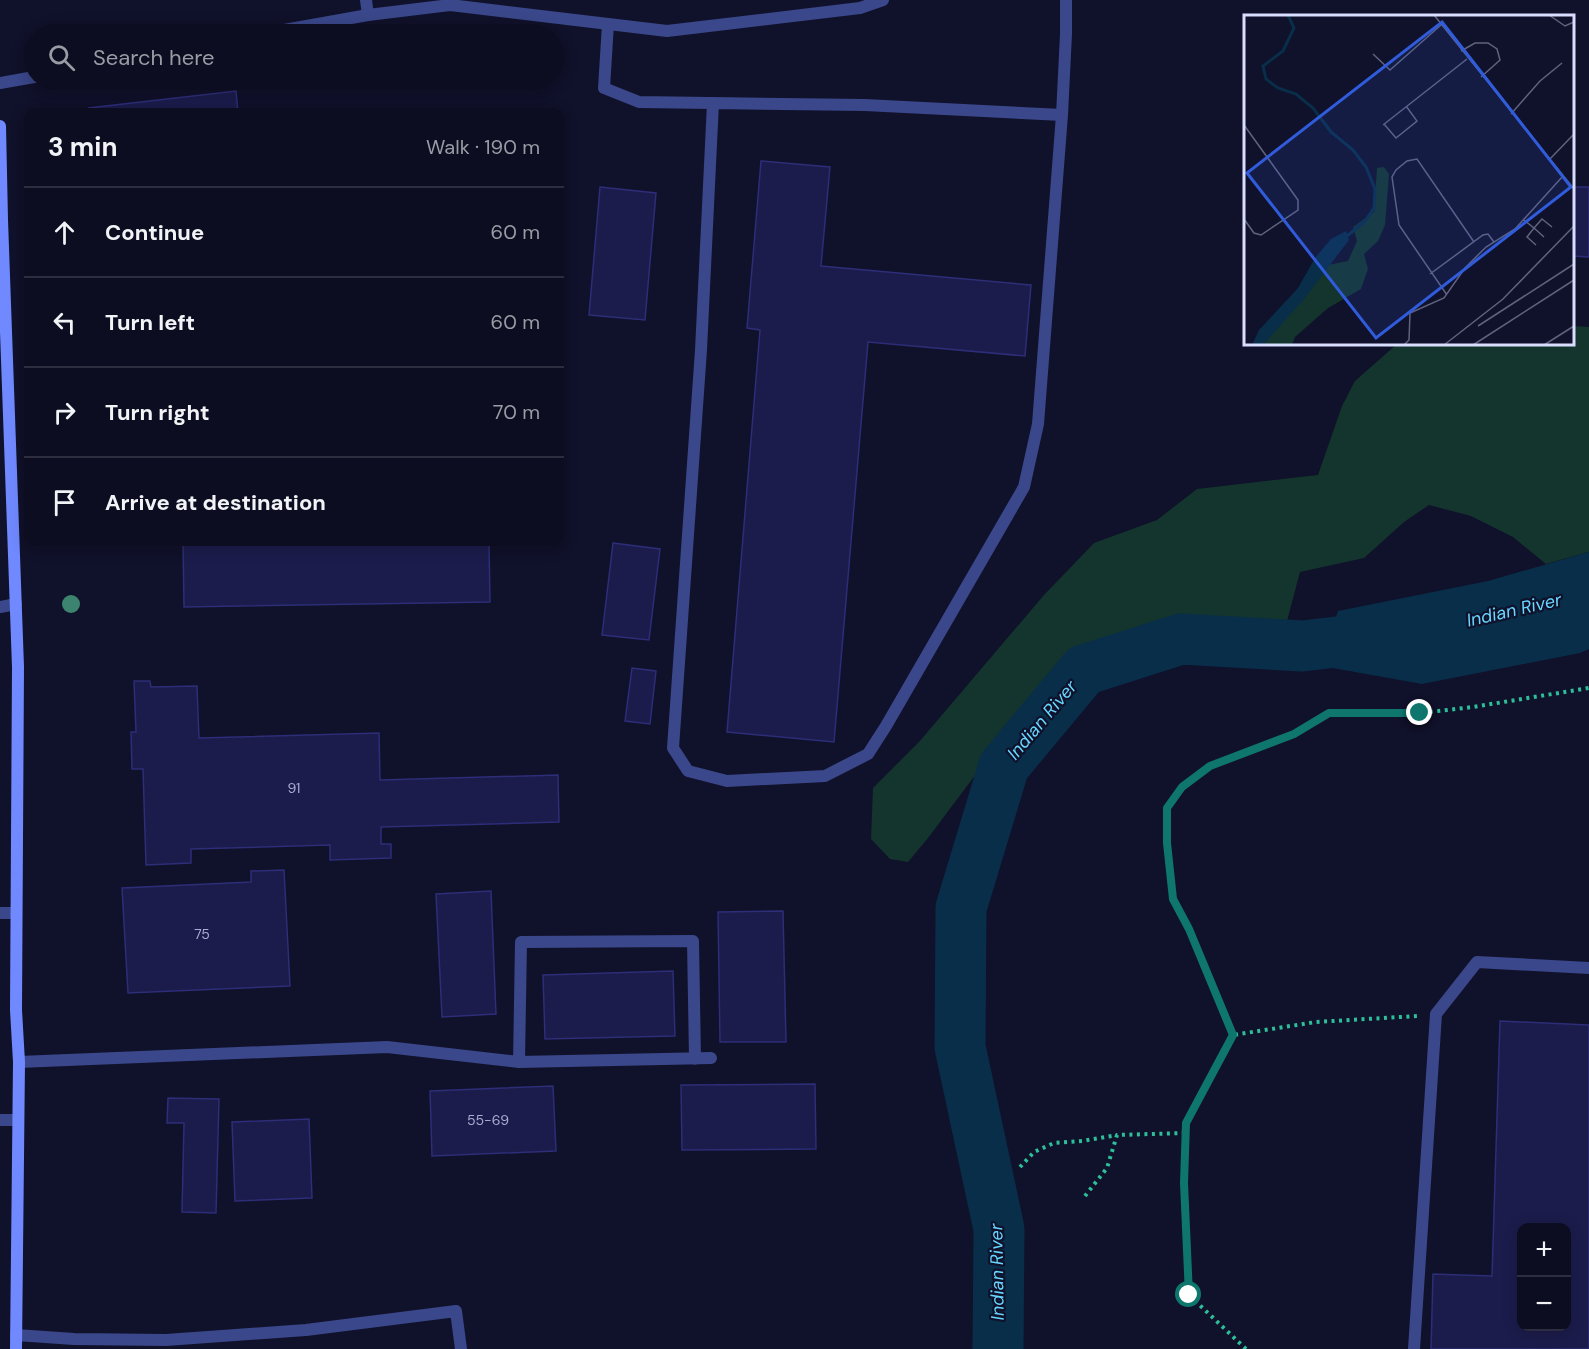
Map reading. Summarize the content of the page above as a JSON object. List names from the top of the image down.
{
  "water": ["Indian River"],
  "house_numbers": ["91", "75", "55-69"],
  "page": {
    "search": "Search here",
    "heading": ["3 min", "Walk · 190 m"],
    "list": [
      ["Continue", "60 m"],
      ["Turn left", "60 m"],
      ["Turn right", "70 m"],
      "Arrive at destination"
    ],
    "map_buttons": ["+", "−"]
  }
}
